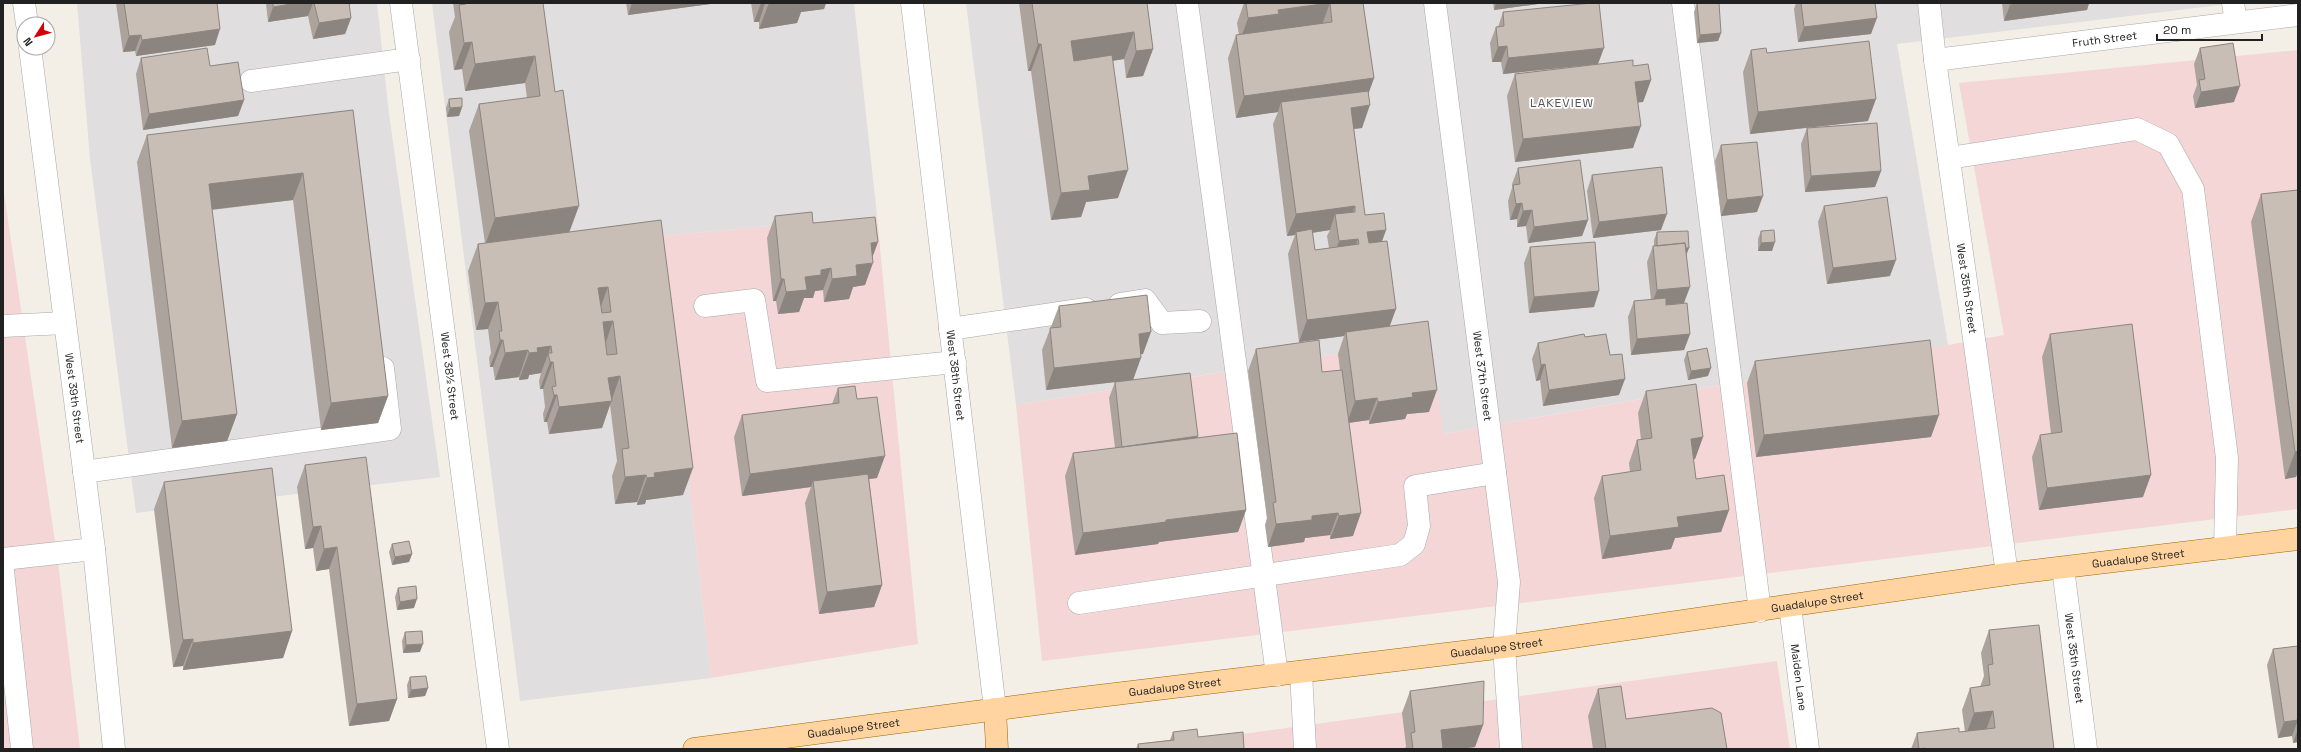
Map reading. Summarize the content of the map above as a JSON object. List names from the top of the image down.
{
  "streets": {
    "main road": ["West 38th Street", "Guadalupe Street"],
    "street": [
      "Fruth Street",
      "West 35th Street",
      "West 38½ Street",
      "West 37th Street",
      "West 39th Street",
      "Maiden Lane"
    ]
  },
  "crossings": [
    ["Fruth Street", "West 35th Street"],
    ["West 35th Street", "Guadalupe Street"],
    ["West 38th Street", "Guadalupe Street"],
    ["West 37th Street", "Guadalupe Street"],
    ["Guadalupe Street", "Maiden Lane"]
  ],
  "districts": ["LAKEVIEW"],
  "scale_bar": "20 m",
  "north": "bottom left"
}
